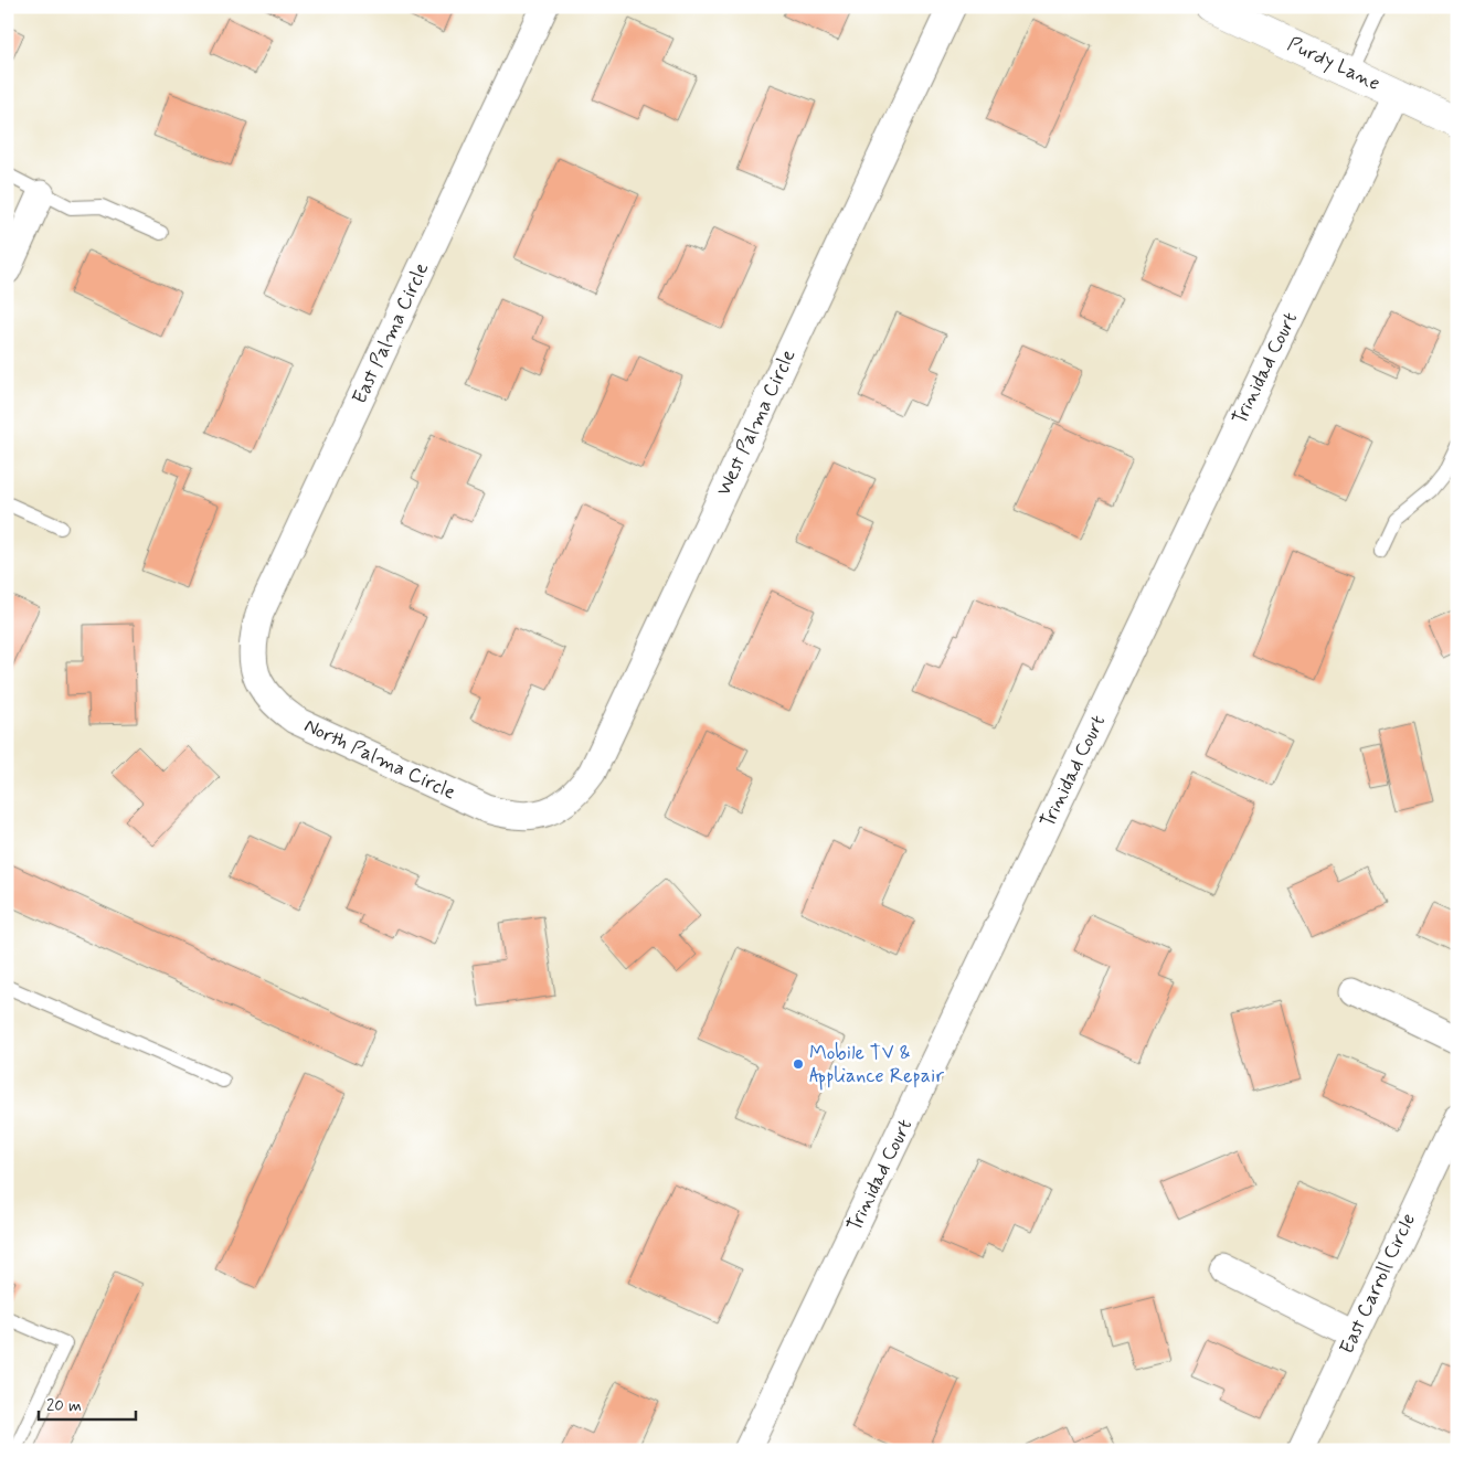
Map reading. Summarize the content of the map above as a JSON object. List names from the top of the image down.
{
  "streets": {
    "street": [
      "Purdy Lane",
      "East Palma Circle",
      "Trinidad Court",
      "West Palma Circle",
      "North Palma Circle",
      "East Carroll Circle"
    ]
  },
  "crossings": [
    ["Purdy Lane", "Trinidad Court"],
    ["East Palma Circle", "North Palma Circle"],
    ["West Palma Circle", "North Palma Circle"]
  ],
  "places": ["Mobile TV & Appliance Repair"],
  "scale_bar": "20 m"
}
